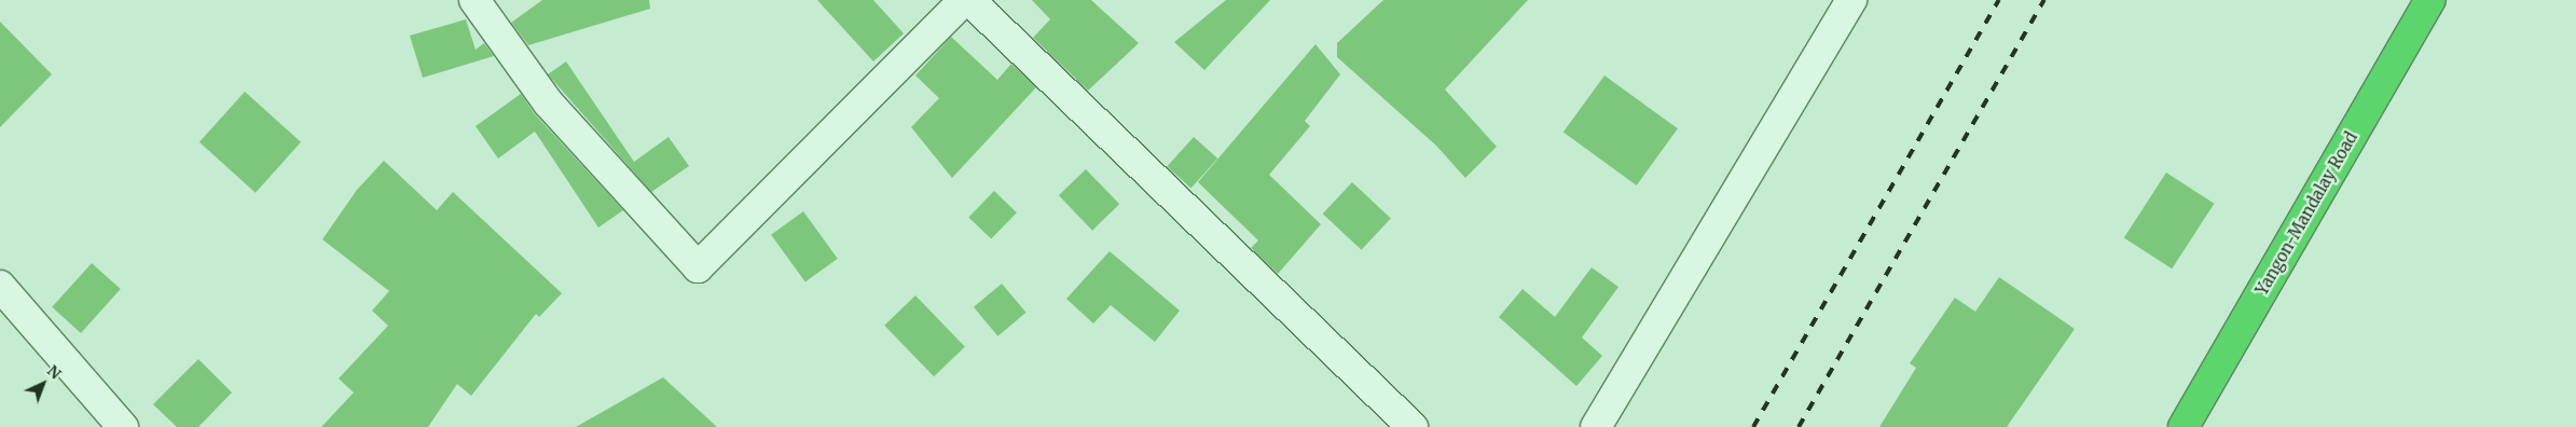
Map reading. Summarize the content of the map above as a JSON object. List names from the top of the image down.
{
  "streets": {
    "highway": ["Yangon-Mandalay Road"]
  },
  "north": "top right"
}
